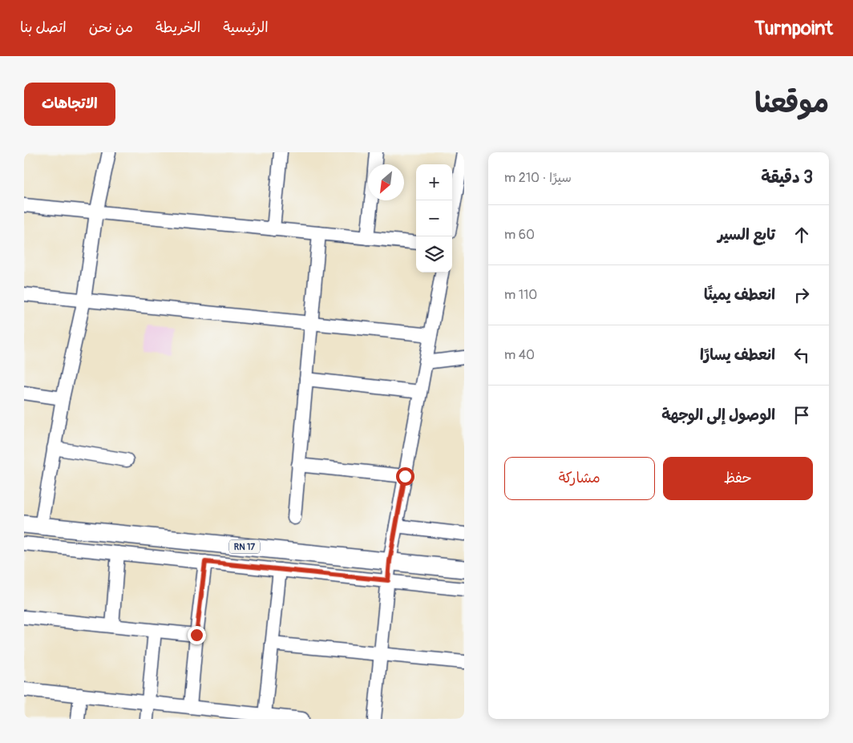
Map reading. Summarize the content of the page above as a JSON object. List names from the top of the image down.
{
  "streets": {
    "main road": ["RN 17"]
  },
  "north": "bottom left",
  "page": {
    "header": "Turnpoint",
    "nav": [
      "الرئيسية",
      "الخريطة",
      "من نحن",
      "اتصل بنا"
    ],
    "title": "موقعنا",
    "buttons": [
      "الاتجاهات",
      ["حفظ", "مشاركة"]
    ],
    "heading": ["3 دقيقة", "سيرًا · 210 m"],
    "map_buttons": ["+", "−"],
    "list": [
      ["تابع السير", "60 m"],
      ["انعطف يمينًا", "110 m"],
      ["انعطف يسارًا", "40 m"],
      "الوصول إلى الوجهة"
    ]
  }
}
